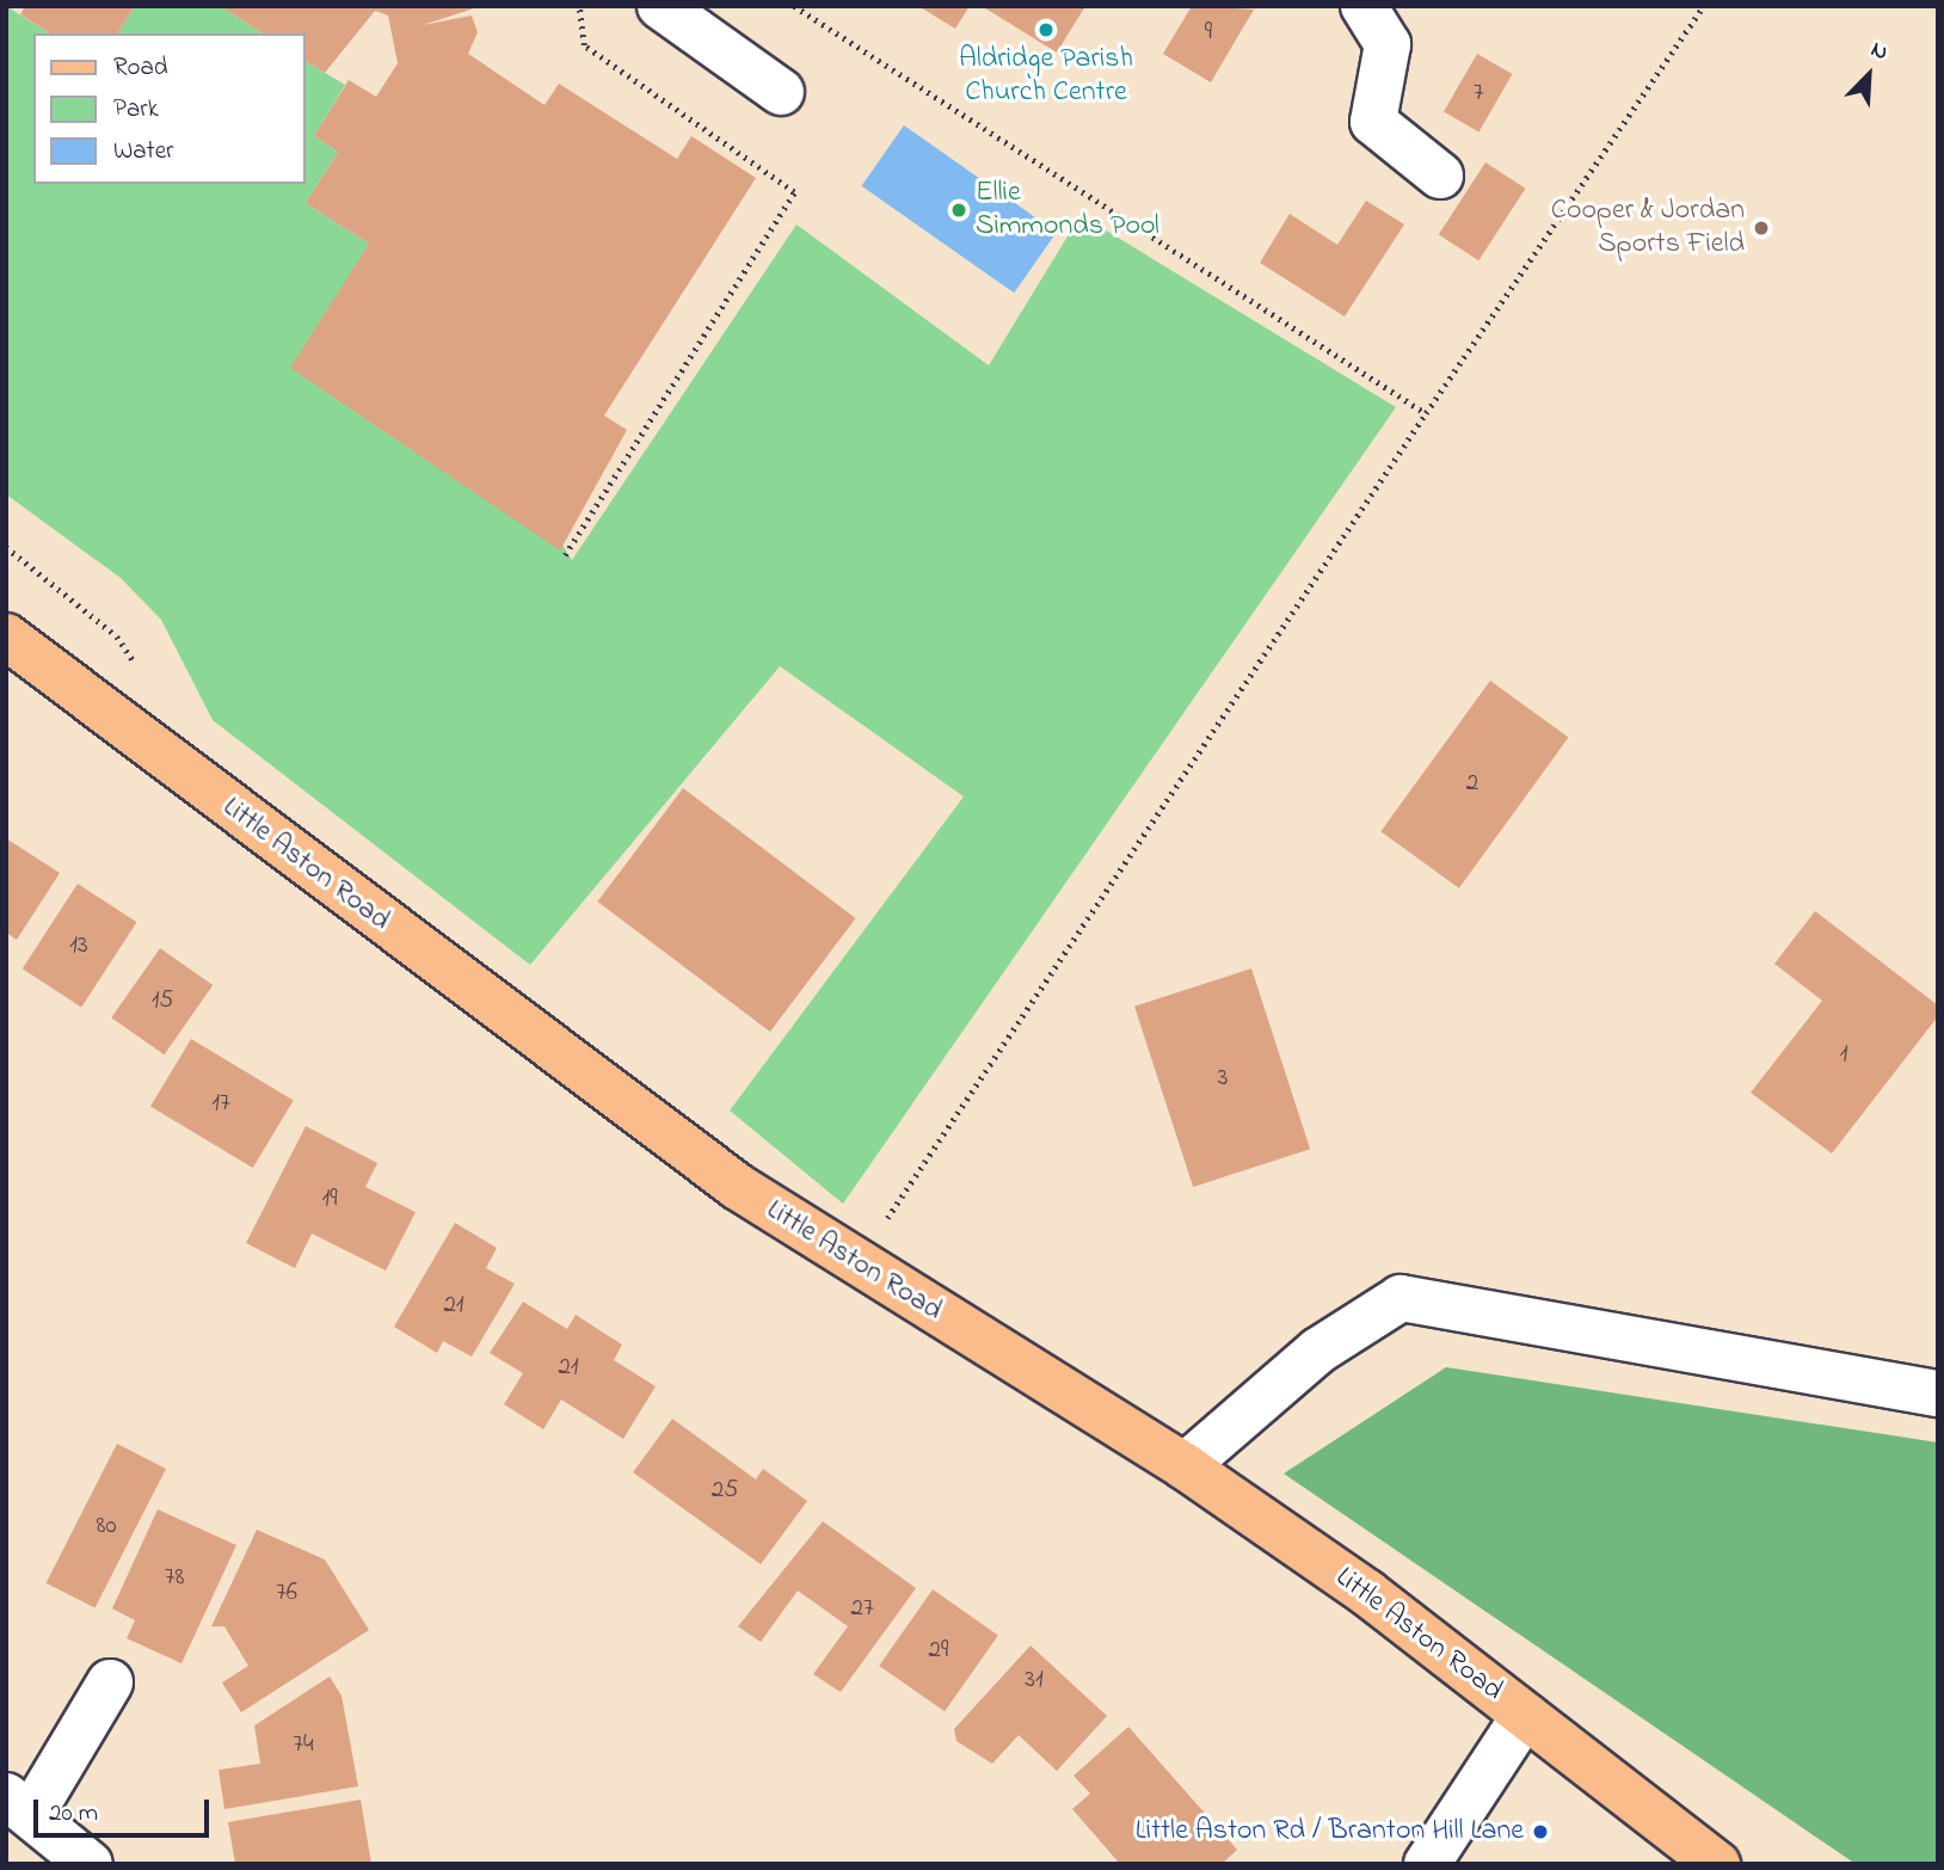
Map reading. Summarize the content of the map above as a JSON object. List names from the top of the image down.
{
  "streets": {
    "main road": ["Little Aston Road"]
  },
  "places": [
    "Aldridge Parish Church Centre",
    "Ellie Simmonds Pool",
    "Cooper & Jordan Sports Field",
    "Little Aston Rd / Branton Hill Lane"
  ],
  "house_numbers": [
    "9",
    "7",
    "2",
    "13",
    "15",
    "1",
    "3",
    "17",
    "19",
    "21",
    "21",
    "25",
    "80",
    "78",
    "76",
    "27",
    "29",
    "31",
    "74"
  ],
  "legend": ["Road", "Park", "Water"],
  "scale_bar": "20 m",
  "north": "top right"
}
